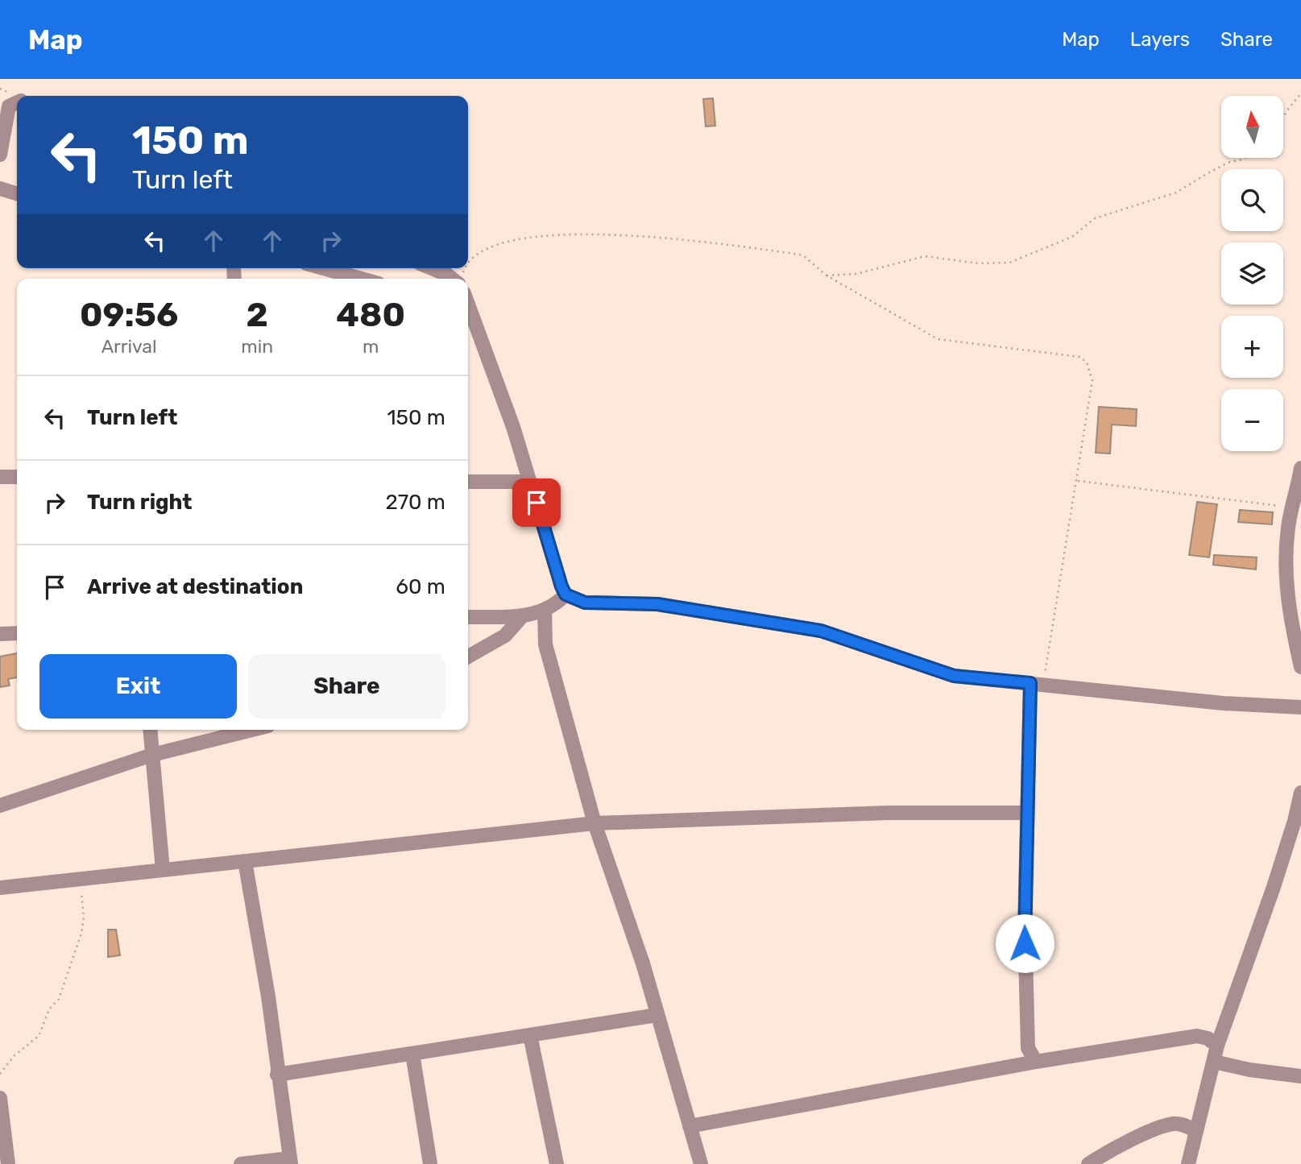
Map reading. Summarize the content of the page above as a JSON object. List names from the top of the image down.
{
  "north": "top",
  "page": {
    "header": "Map",
    "nav": ["Map", "Layers", "Share"],
    "map_buttons": ["+", "−"],
    "turn": ["150 m", "Turn left"],
    "eta": [
      "09:56",
      "Arrival",
      "2",
      "min",
      "480",
      "m"
    ],
    "list": [
      {
        "name": "Turn left",
        "value": "150 m"
      },
      {
        "name": "Turn right",
        "value": "270 m"
      },
      {
        "name": "Arrive at destination",
        "value": "60 m"
      }
    ],
    "buttons": ["Exit", "Share"]
  }
}
